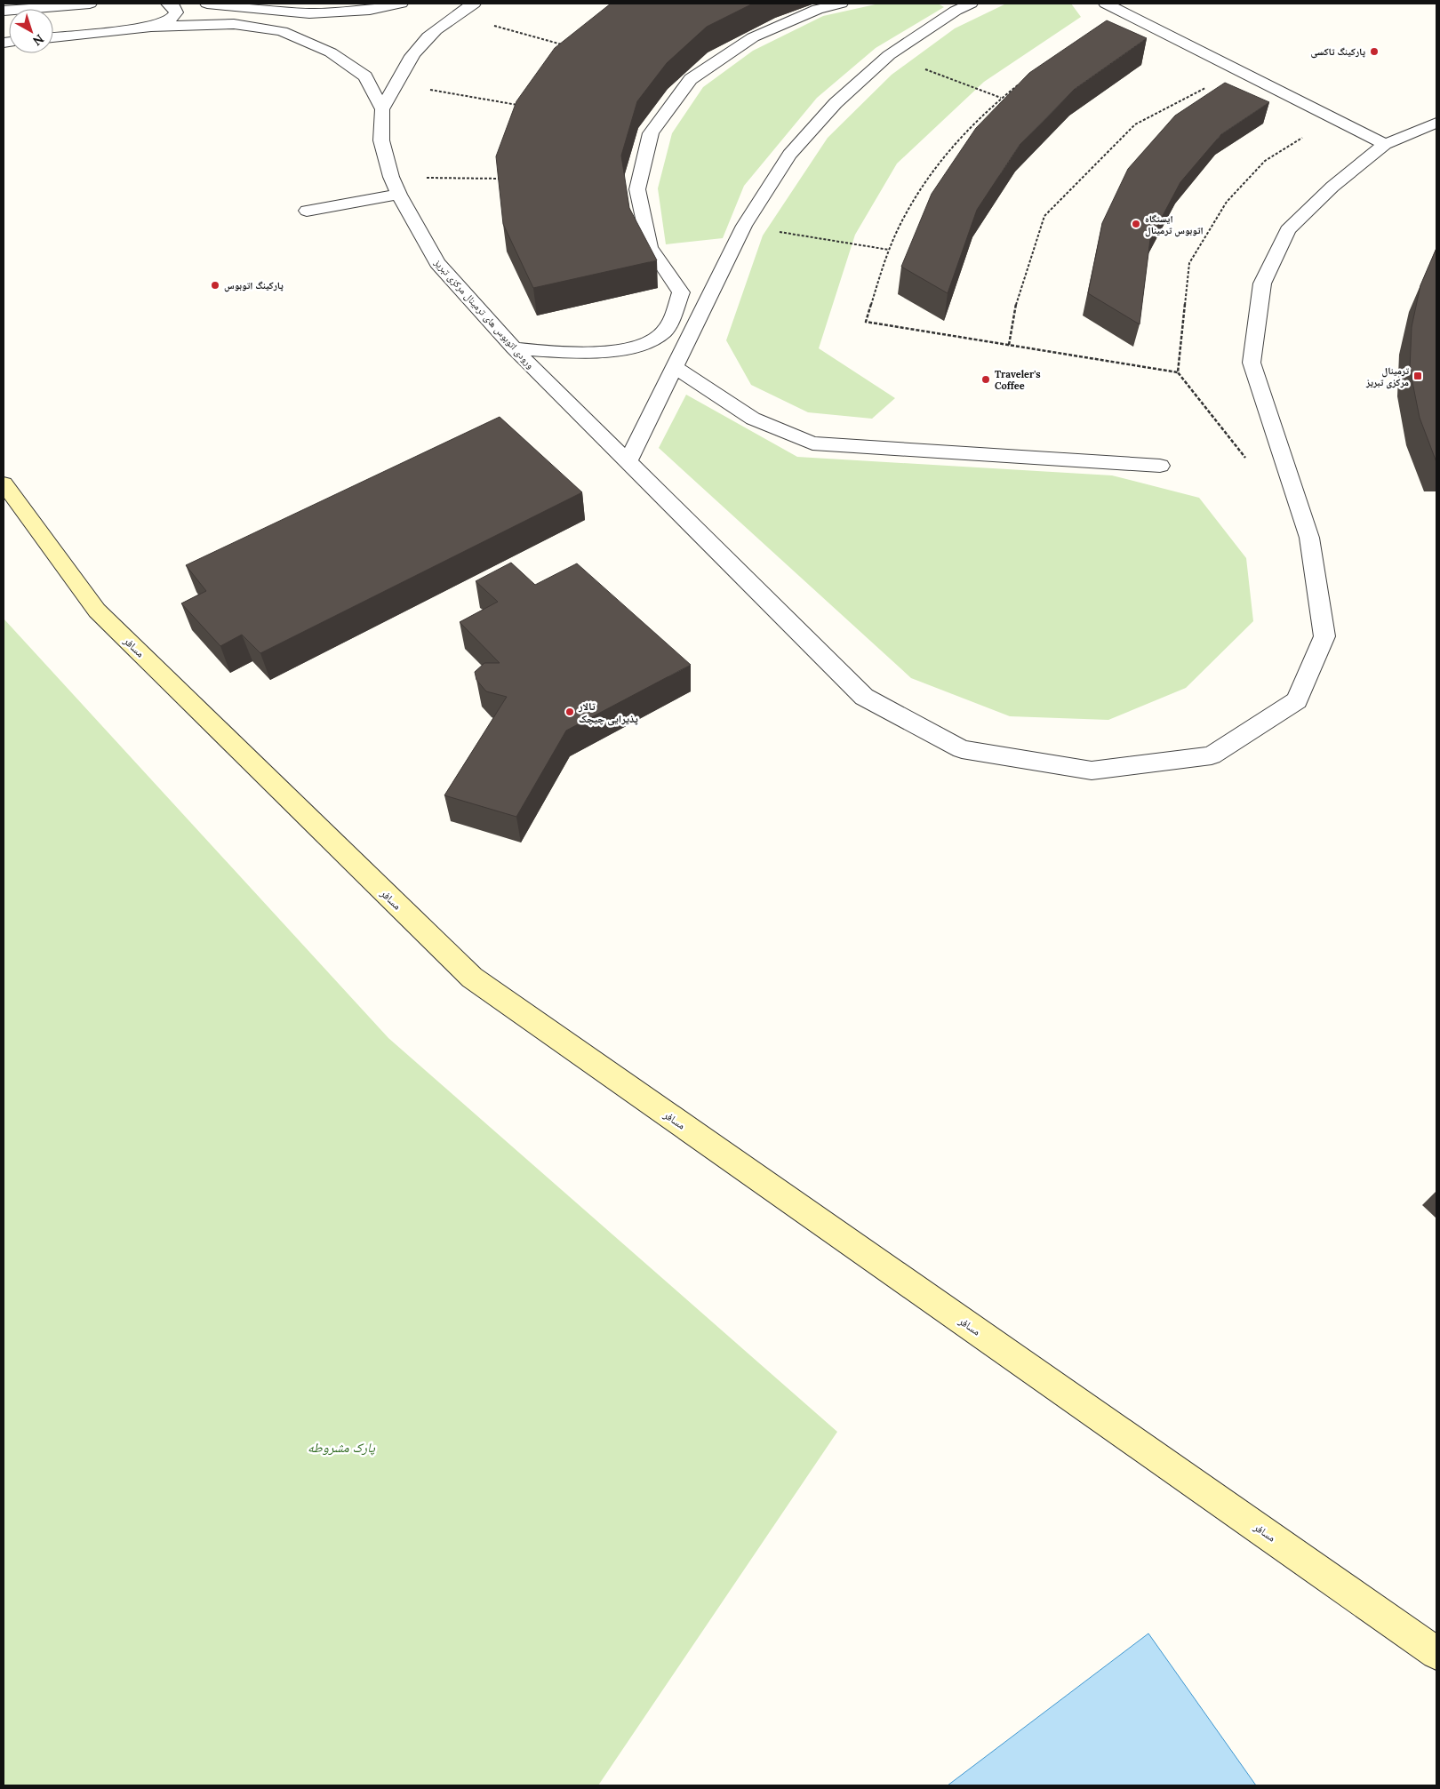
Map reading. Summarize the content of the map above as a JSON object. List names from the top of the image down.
{
  "streets": {
    "main road": ["مسافر"],
    "lane": ["ورودی اتوبوس های ترمینال مرکزی تبریز"]
  },
  "parks": ["پارک مشروطه"],
  "places": {
    "other": [
      "پارکینگ تاکسی",
      "ایستگاه اتوبوس ترمینال",
      "پارکینگ اتوبوس",
      "Traveler's Coffee",
      "تالار پذیرایی چیچک"
    ],
    "transit": ["ترمینال مرکزی تبریز"]
  },
  "north": "bottom right"
}
